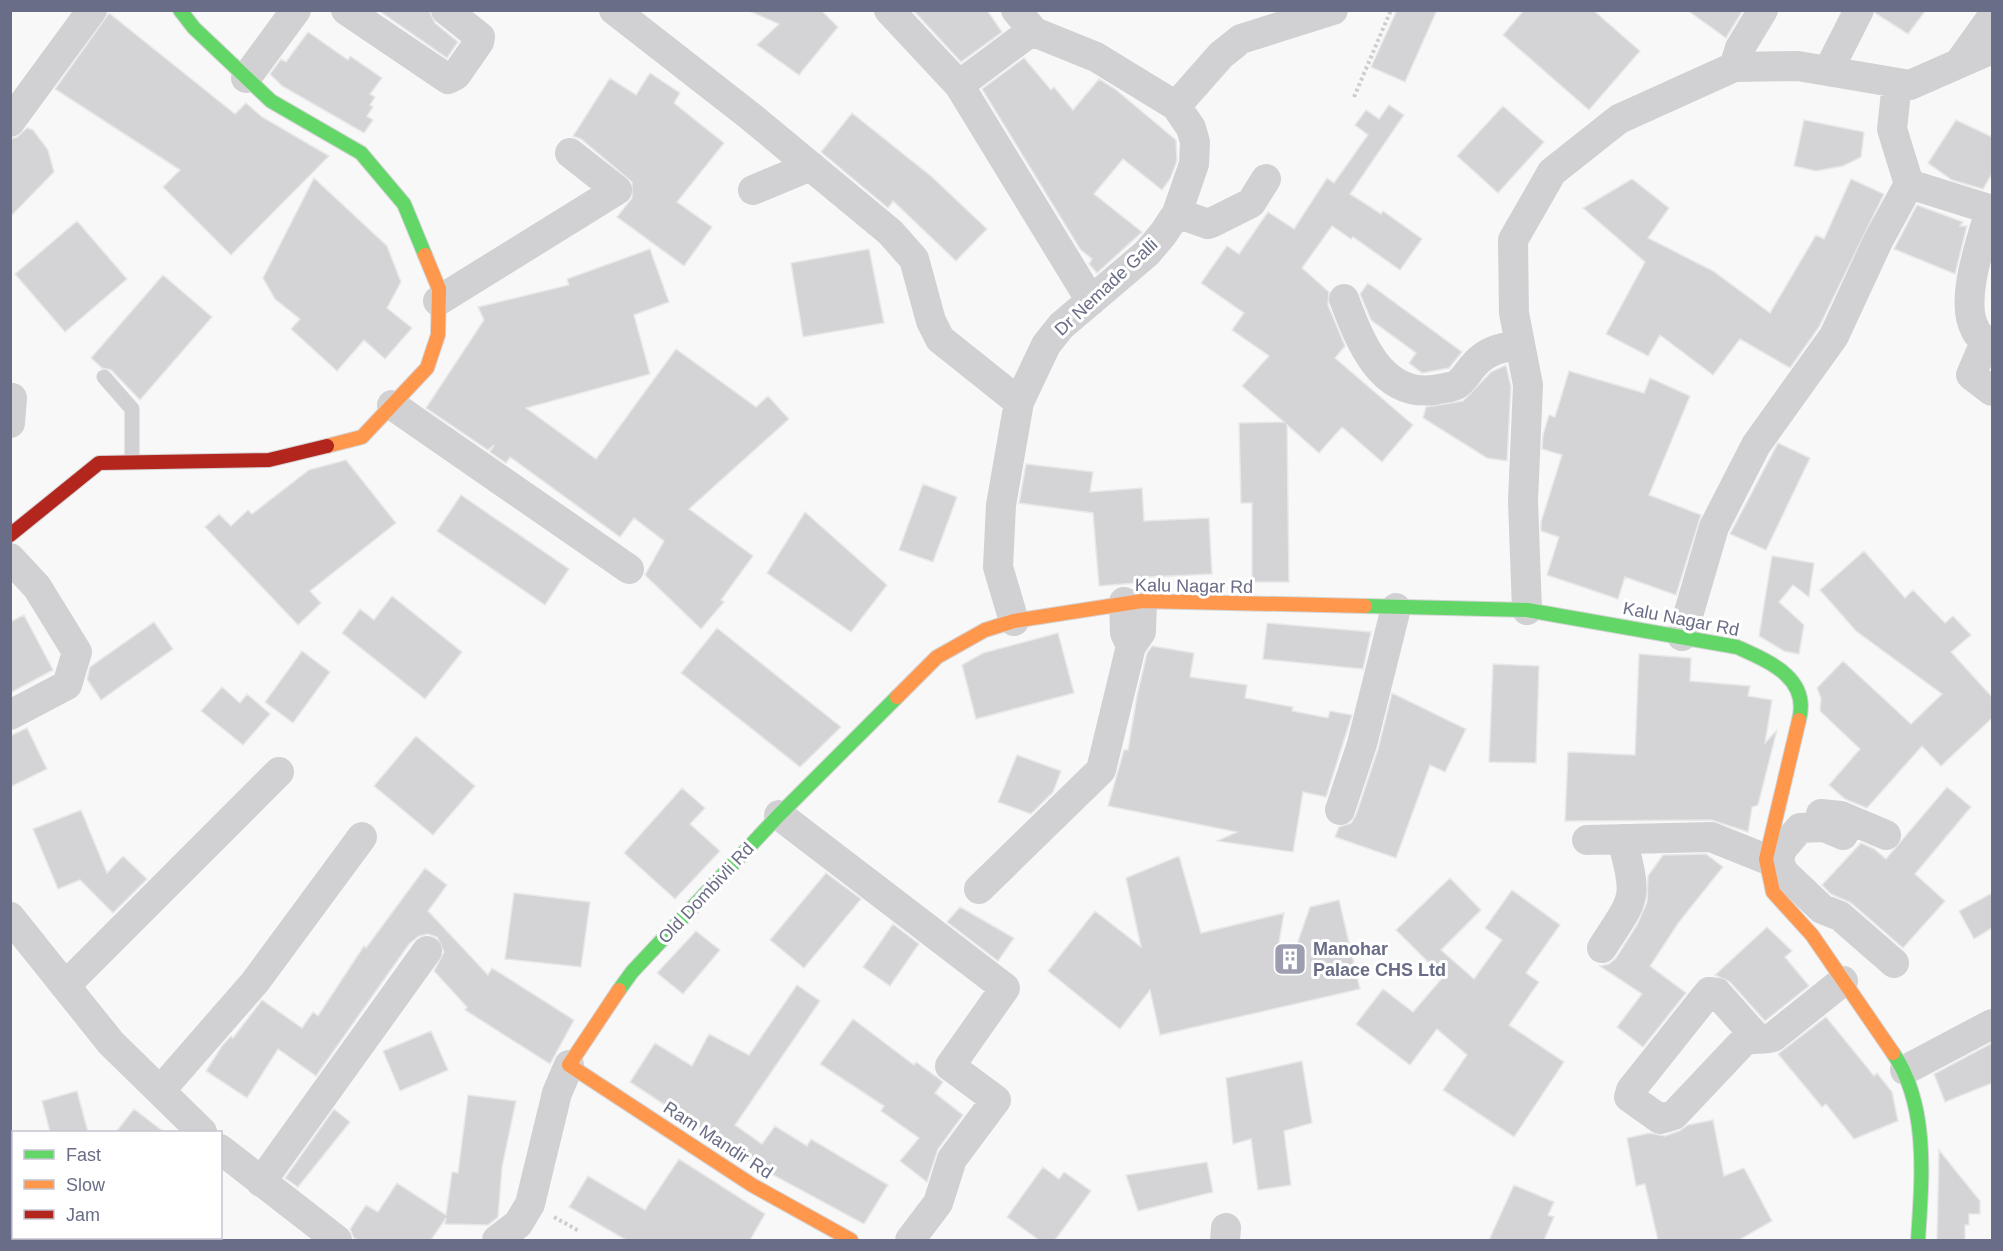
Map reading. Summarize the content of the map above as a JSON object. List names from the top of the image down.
{
  "streets": {
    "street": [
      "Dr Nemade Galli",
      "Kalu Nagar Rd",
      "Old Dombivli Rd",
      "Ram Mandir Rd"
    ]
  },
  "crossings": [
    ["Dr Nemade Galli", "Kalu Nagar Rd"],
    ["Dr Nemade Galli", "Old Dombivli Rd"],
    ["Kalu Nagar Rd", "Old Dombivli Rd"],
    ["Old Dombivli Rd", "Ram Mandir Rd"]
  ],
  "places": {
    "building": ["Manohar Palace CHS Ltd"]
  },
  "legend": ["Fast", "Slow", "Jam"]
}
